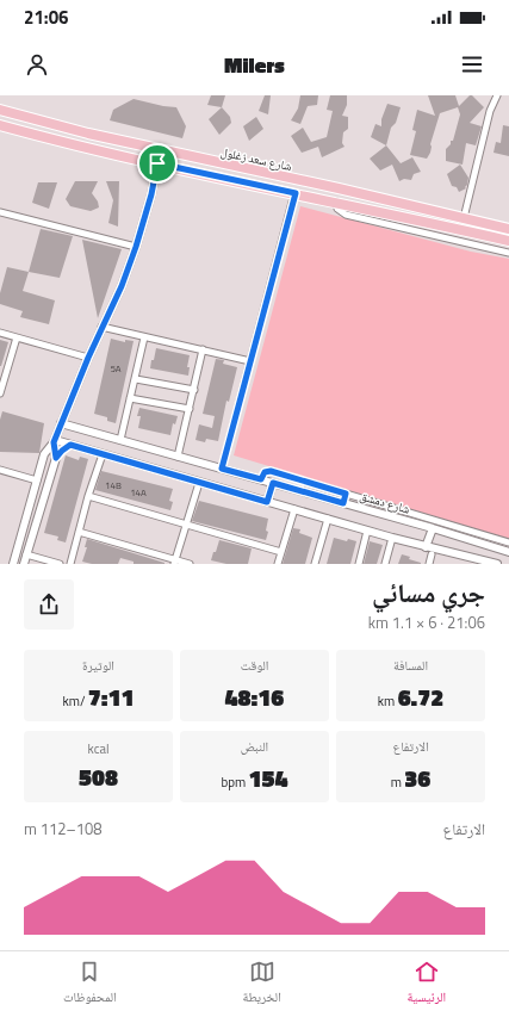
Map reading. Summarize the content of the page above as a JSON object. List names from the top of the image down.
{
  "streets": {
    "main road": ["شارع سعد زغلول"],
    "street": ["شارع دمشق"]
  },
  "house_numbers": ["5A", "14B", "14A"],
  "page": {
    "status": "21:06",
    "header": "Milers",
    "heading": ["جري مسائي", "21:06 · 6 × 1.1 km"],
    "stats": [
      ["المسافة", "6.72 km"],
      ["الوقت", "48:16"],
      ["الوتيرة", "7:11 /km"],
      ["الارتفاع", "36 m"],
      ["النبض", "154 bpm"],
      ["kcal", "508"]
    ],
    "chart": ["الارتفاع", "108–112 m"],
    "tabs": ["الرئيسية", "الخريطة", "المحفوظات"]
  }
}
